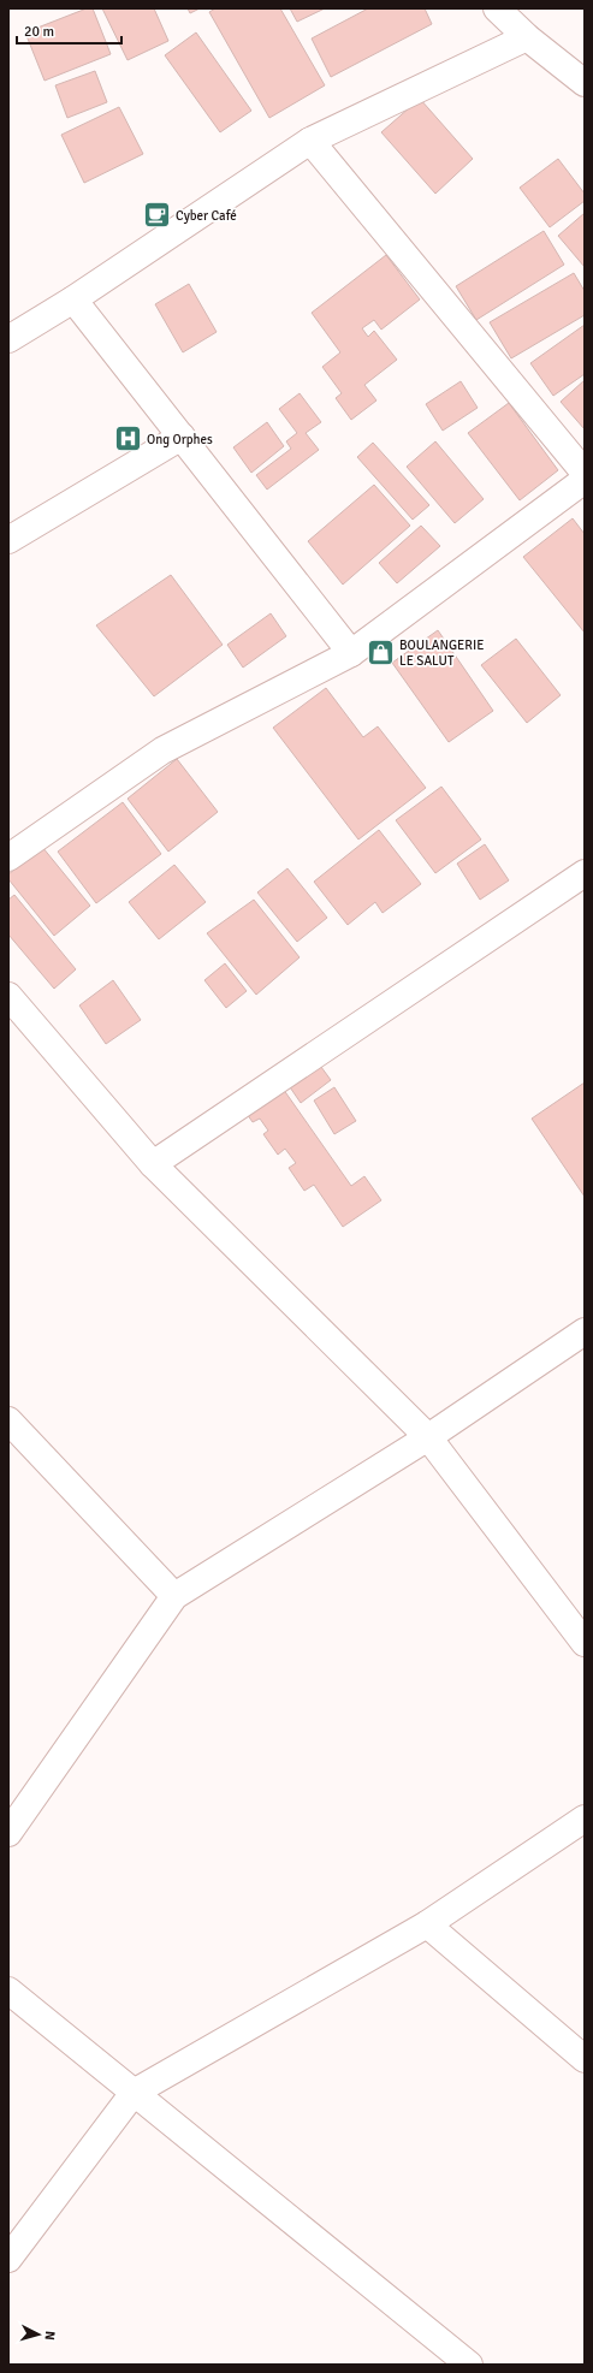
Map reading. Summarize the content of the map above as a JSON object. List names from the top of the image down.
{
  "places": {
    "cafe": ["Cyber Café"],
    "hospital": ["Ong Orphes"],
    "shop": ["BOULANGERIE LE SALUT"]
  },
  "scale_bar": "20 m",
  "north": "right"
}
